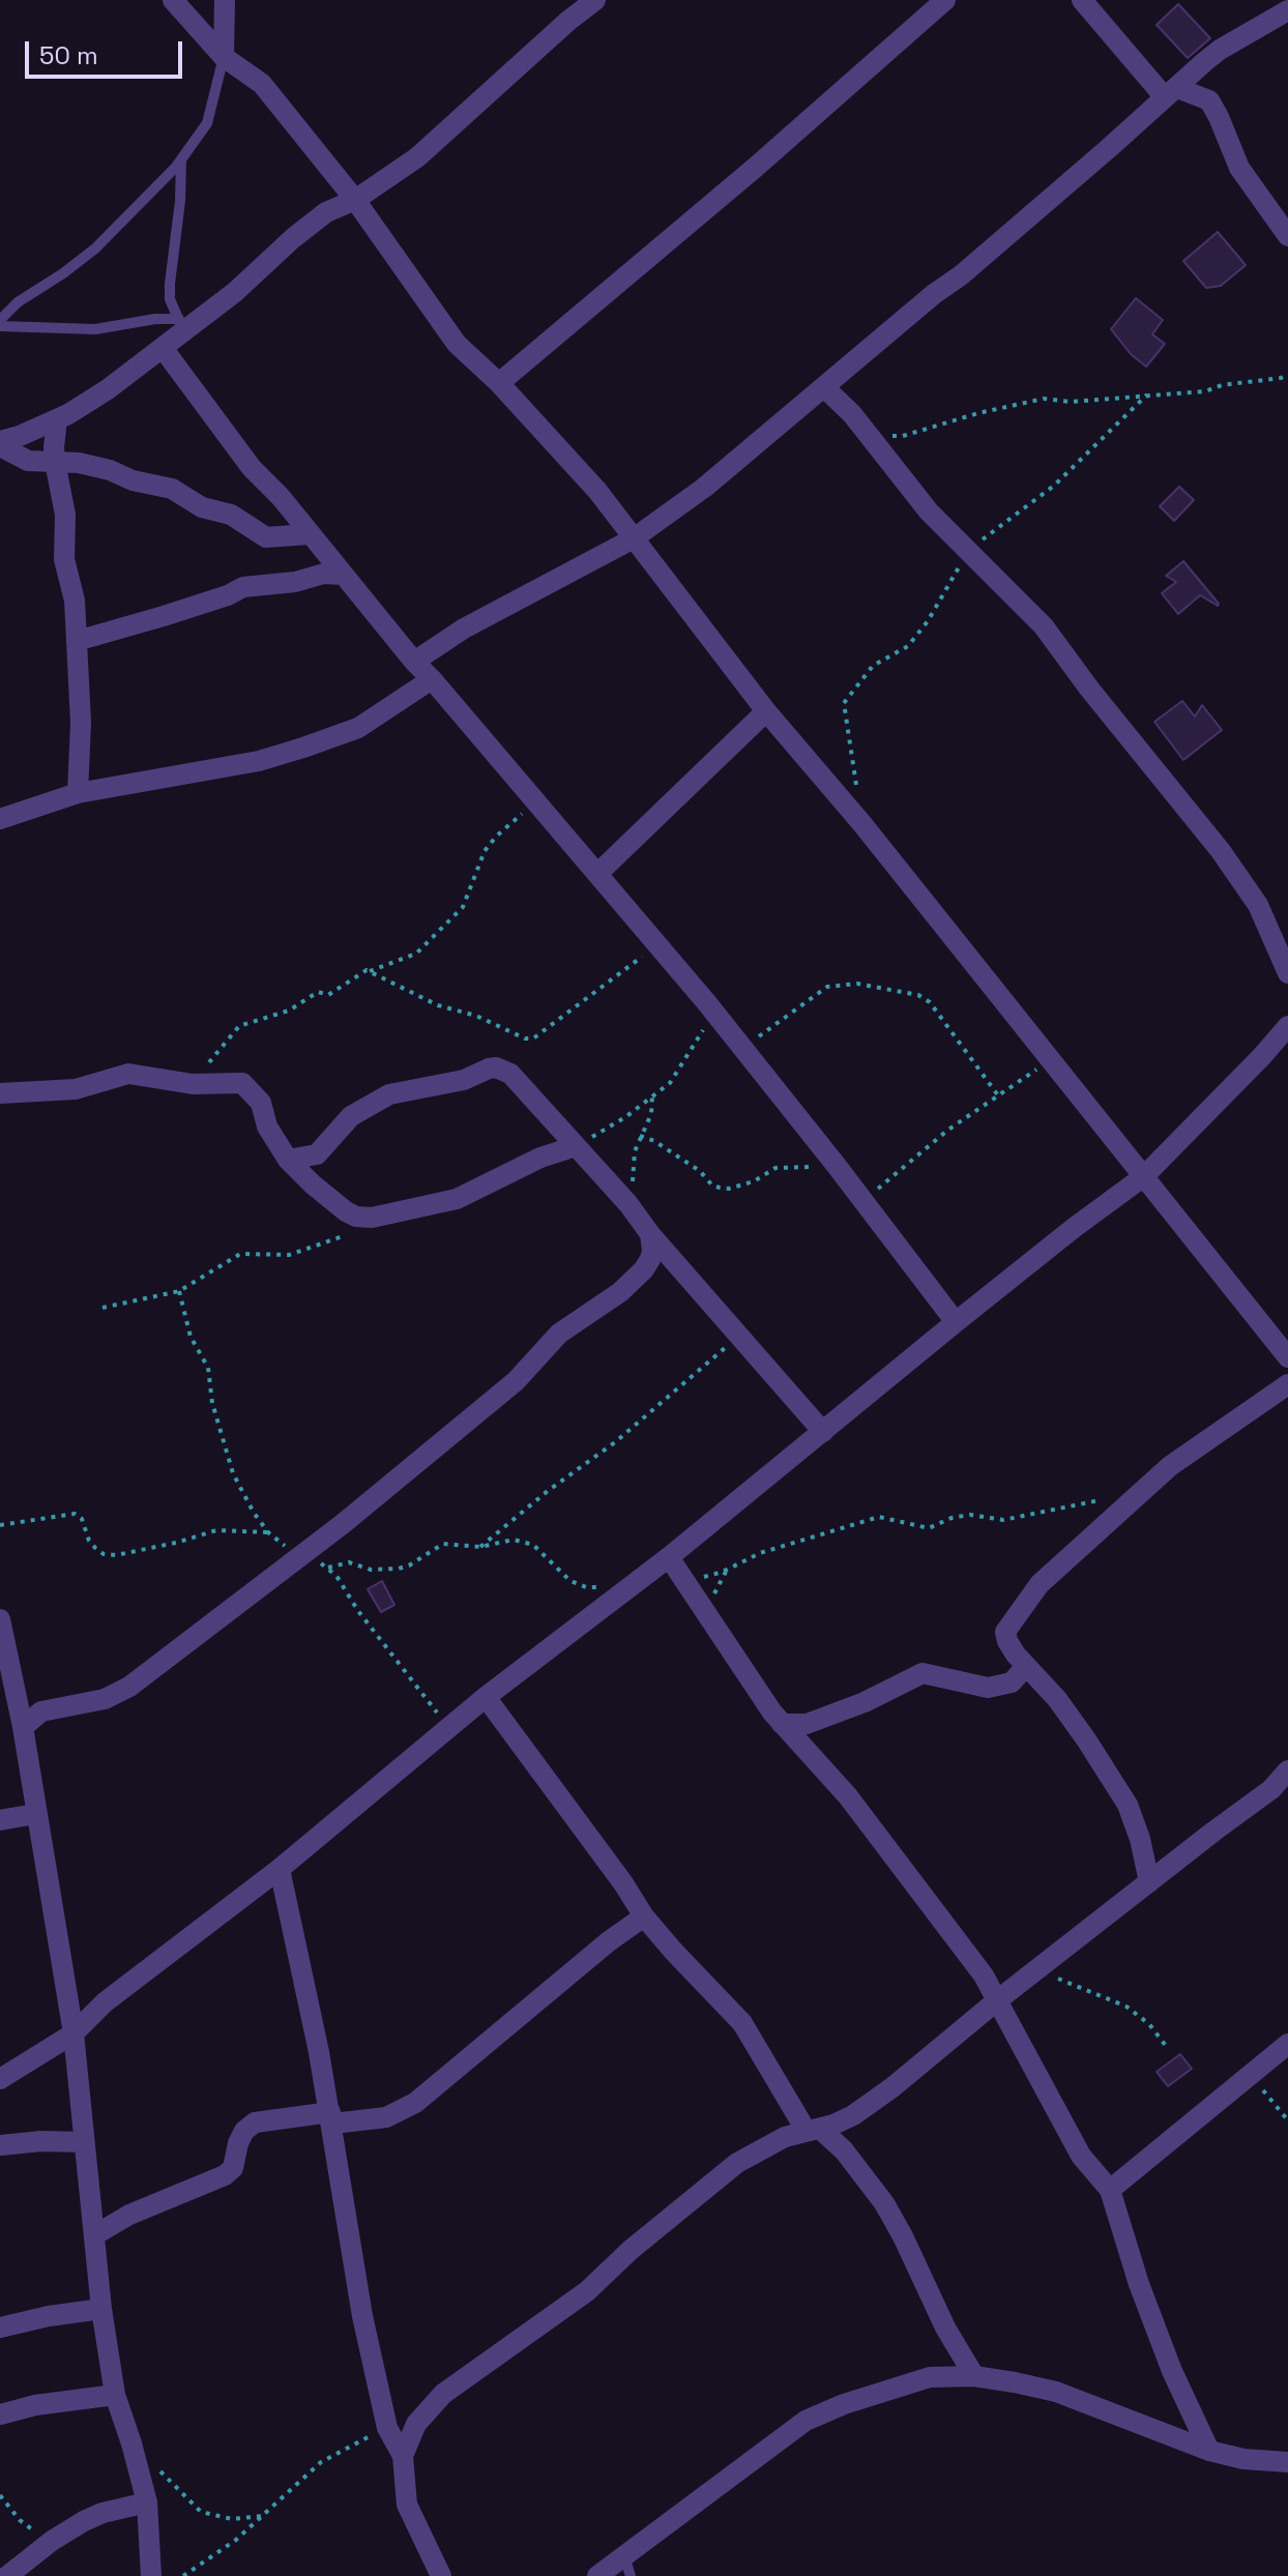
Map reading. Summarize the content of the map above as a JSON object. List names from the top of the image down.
{
  "scale_bar": "50 m"
}
